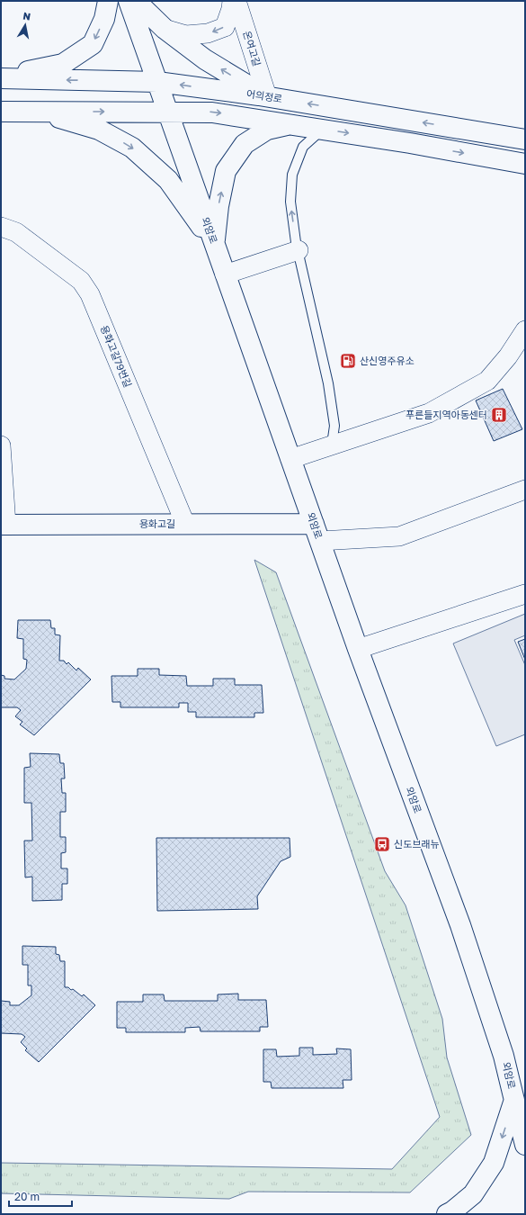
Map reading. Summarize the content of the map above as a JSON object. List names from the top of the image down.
{
  "streets": {
    "main road": ["어의정로", "외암로", "용화고길"],
    "street": ["온여고길", "용화고길79번길"]
  },
  "crossings": [
    ["온여고길", "어의정로"],
    ["어의정로", "외암로"],
    ["외암로", "용화고길"],
    ["용화고길79번길", "용화고길"]
  ],
  "places": {
    "fuel station": ["산신영주유소"],
    "building": ["푸른들지역아동센터"],
    "bus stop": ["신도브래뉴"]
  },
  "scale_bar": "20 m",
  "north": "top"
}
